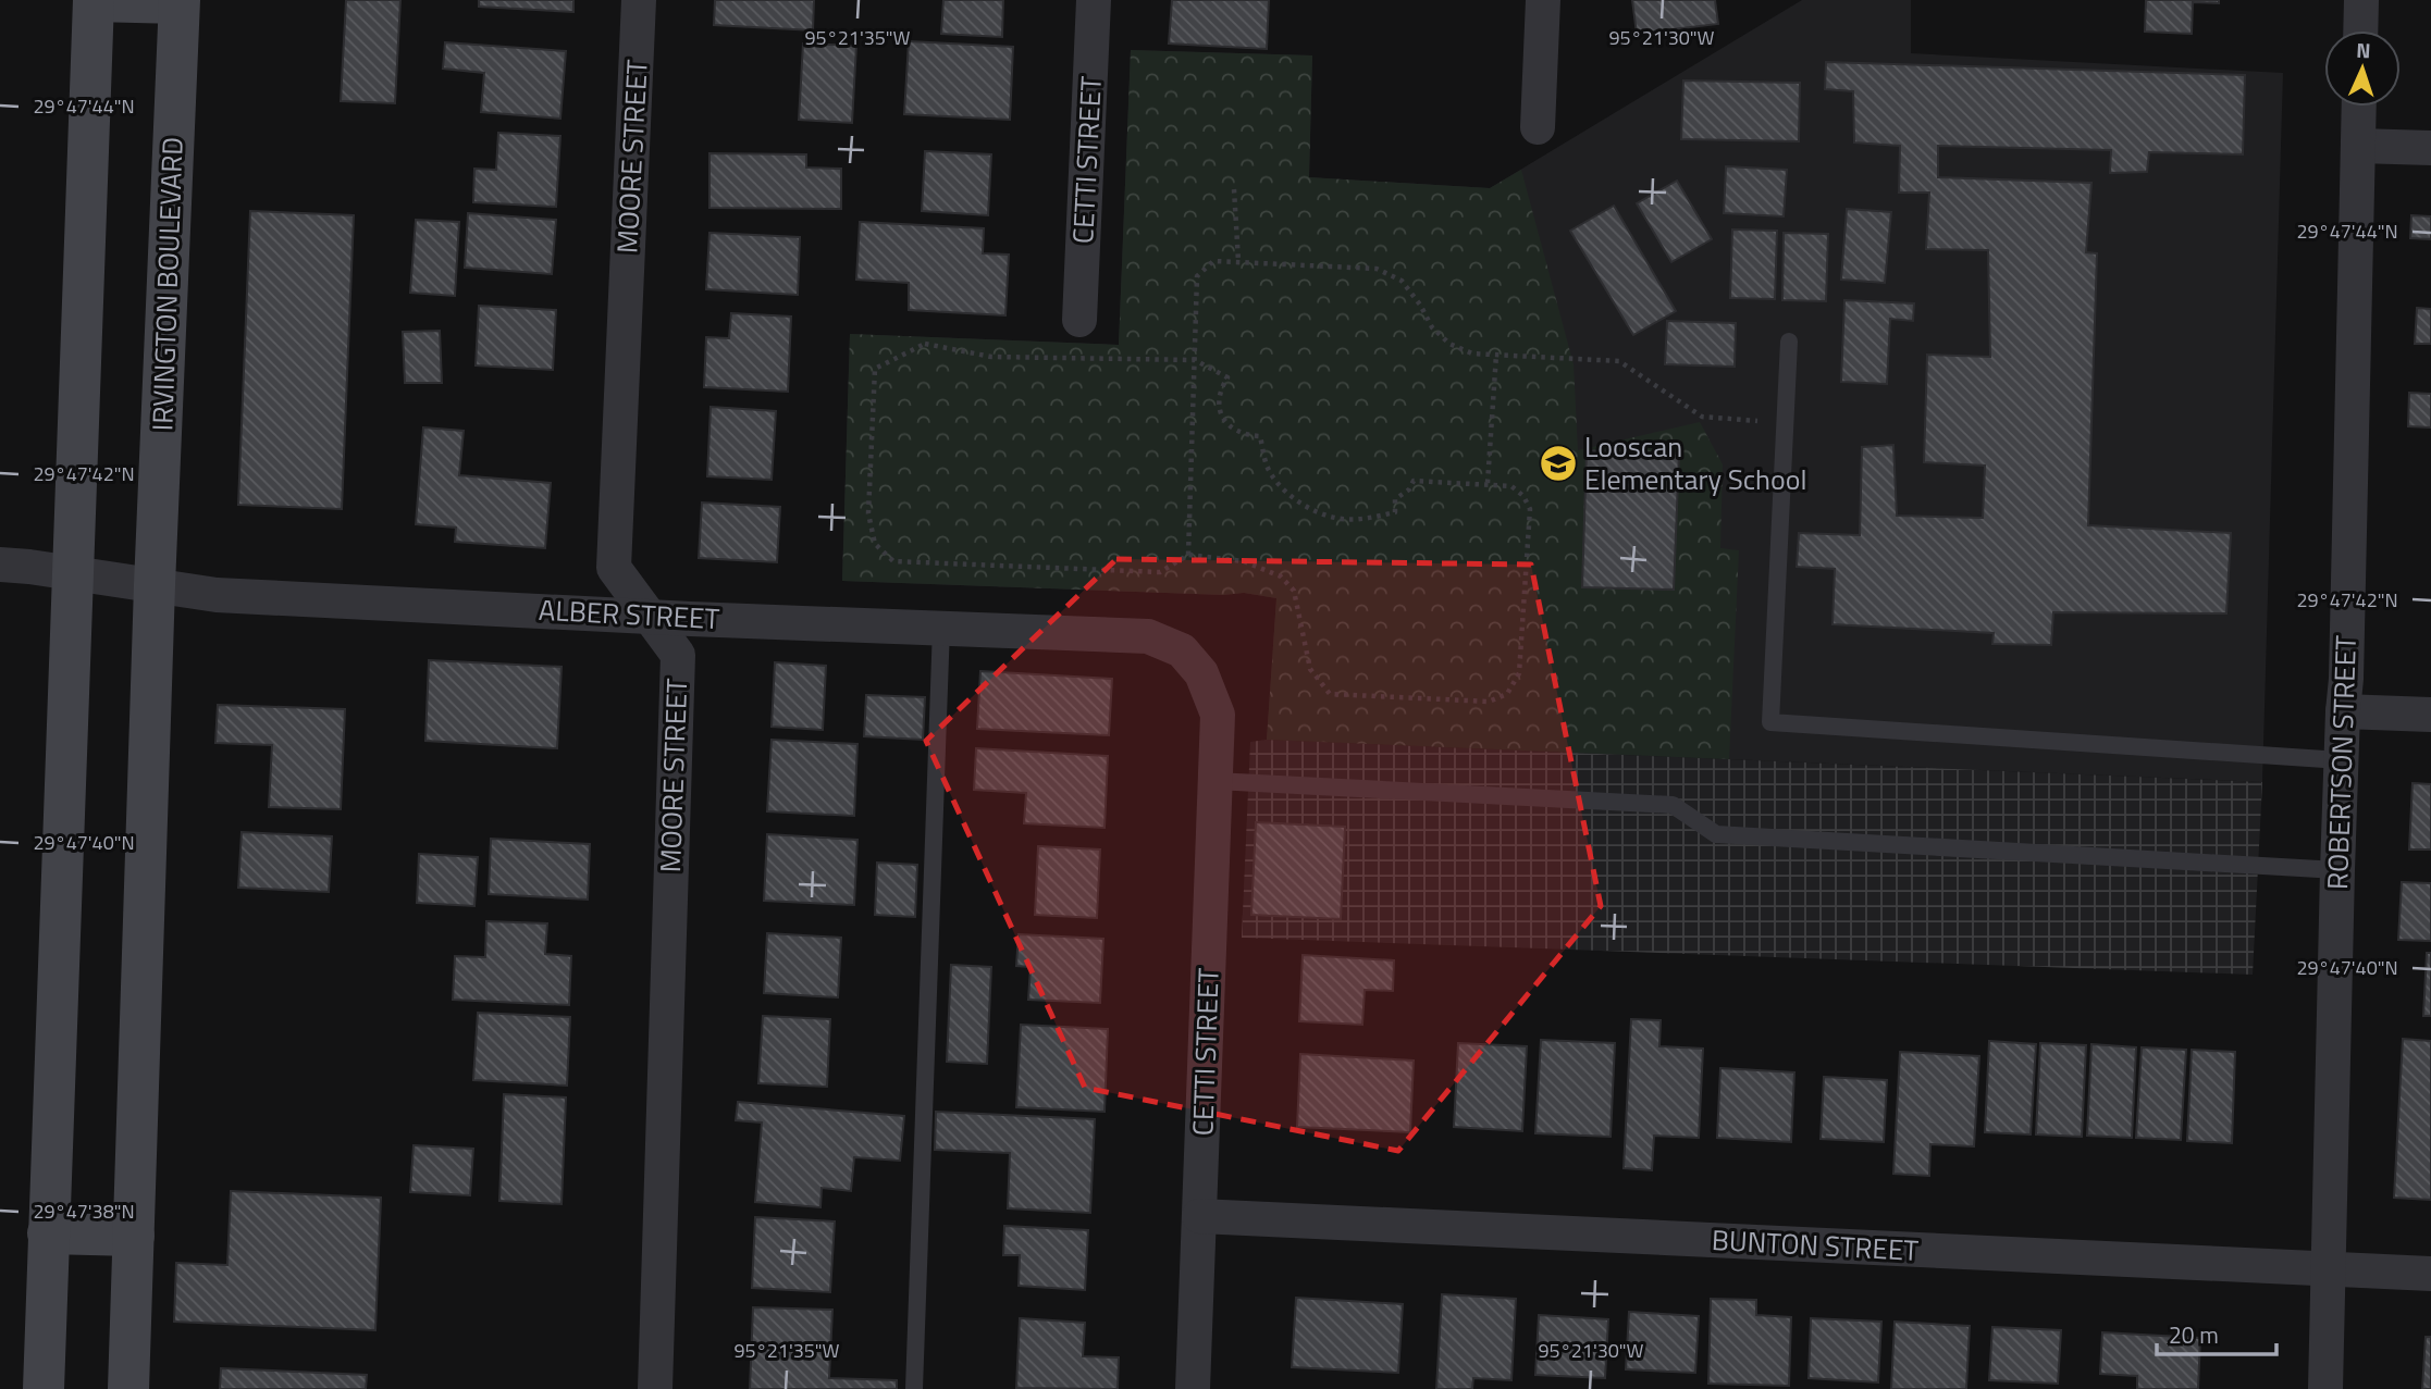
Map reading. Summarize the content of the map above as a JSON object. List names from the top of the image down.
{
  "streets": {
    "main road": ["IRVINGTON BOULEVARD"],
    "street": [
      "MOORE STREET",
      "CETTI STREET",
      "ALBER STREET",
      "ROBERTSON STREET",
      "BUNTON STREET"
    ]
  },
  "crossings": [
    ["MOORE STREET", "ALBER STREET"],
    ["CETTI STREET", "ALBER STREET"],
    ["CETTI STREET", "BUNTON STREET"],
    ["IRVINGTON BOULEVARD", "ALBER STREET"],
    ["ROBERTSON STREET", "BUNTON STREET"]
  ],
  "places": {
    "school or university": ["Looscan Elementary School"]
  },
  "scale_bar": "20 m",
  "north": "top",
  "coordinates": [
    "95°21'35\"W",
    "95°21'30\"W",
    "29°47'44\"N",
    "29°47'42\"N",
    "29°47'40\"N",
    "29°47'38\"N"
  ]
}
